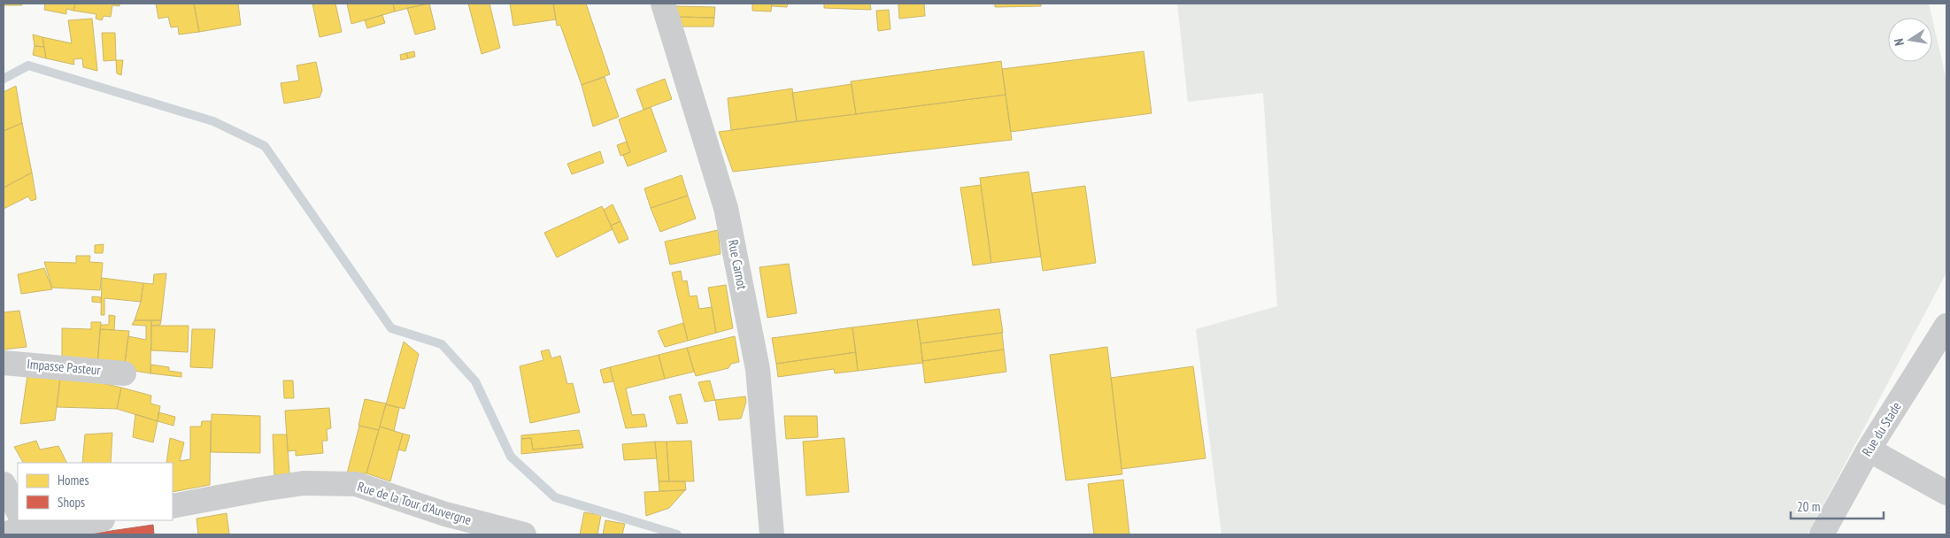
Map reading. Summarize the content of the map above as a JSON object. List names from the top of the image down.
{
  "streets": {
    "street": [
      "Rue Carnot",
      "Impasse Pasteur",
      "Rue du Stade",
      "Rue de la Tour d'Auvergne"
    ]
  },
  "legend": ["Homes", "Shops"],
  "scale_bar": "20 m",
  "north": "left"
}
